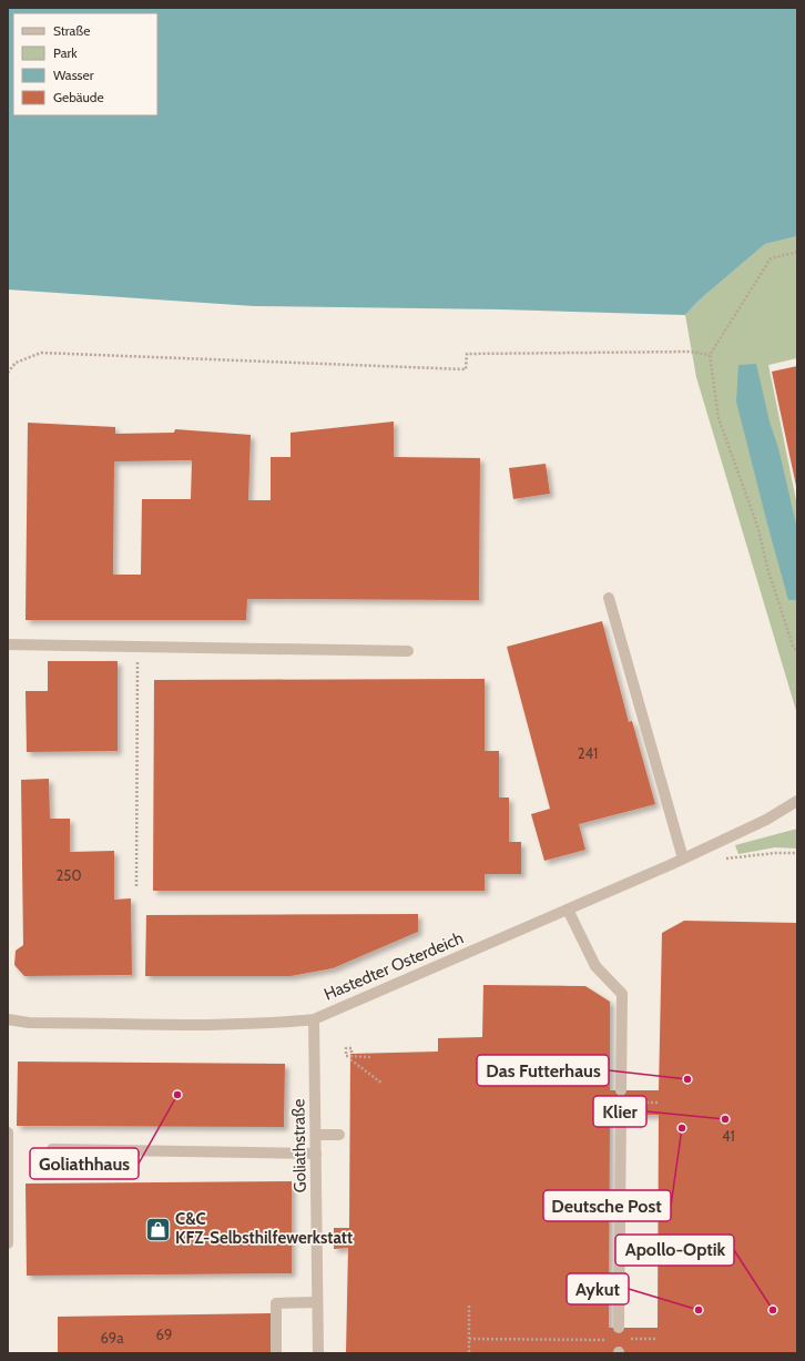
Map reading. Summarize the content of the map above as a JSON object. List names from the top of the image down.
{
  "streets": {
    "street": ["Hastedter Osterdeich", "Goliathstraße"]
  },
  "crossings": [
    ["Hastedter Osterdeich", "Goliathstraße"]
  ],
  "places": {
    "other": [
      "Das Futterhaus",
      "Goliathhaus",
      "Klier",
      "Deutsche Post",
      "Aykut",
      "Apollo-Optik"
    ],
    "shop": ["C&C KFZ-Selbsthilfewerkstatt"]
  },
  "house_numbers": [
    "241",
    "250",
    "41",
    "69",
    "69a"
  ],
  "legend": [
    "Straße",
    "Park",
    "Wasser",
    "Gebäude"
  ]
}
